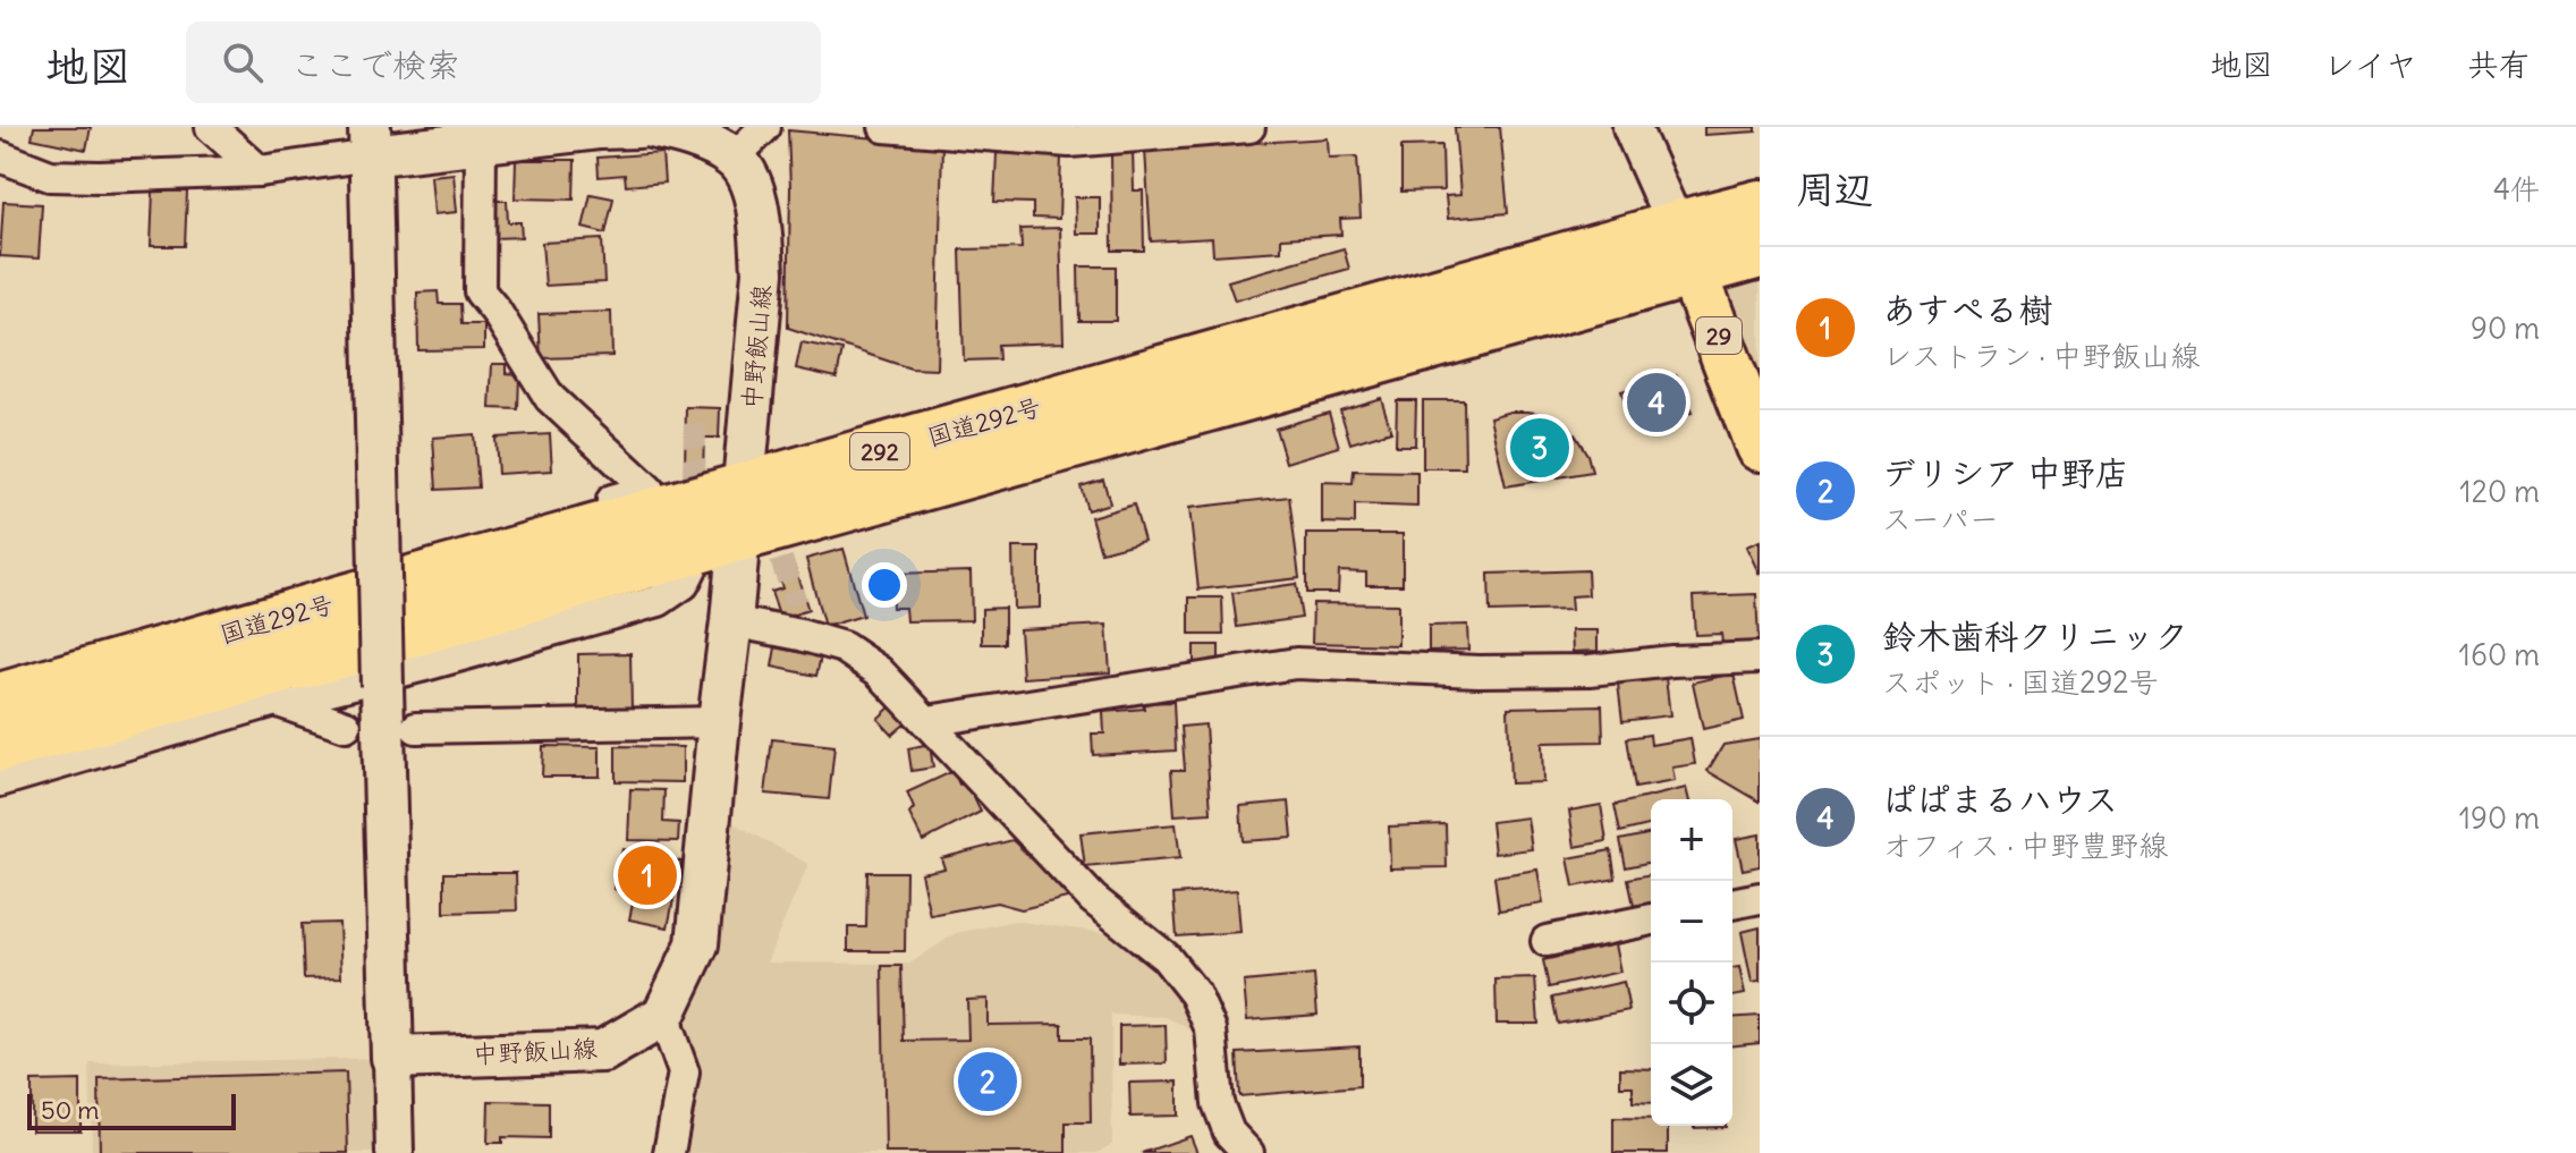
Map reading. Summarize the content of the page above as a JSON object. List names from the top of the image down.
{
  "streets": {
    "highway": ["国道292号", "292"],
    "main road": ["29", "中野飯山線"]
  },
  "crossings": [
    ["29", "国道292号"],
    ["中野飯山線", "国道292号"]
  ],
  "scale_bar": "50 m",
  "page": {
    "header": "地図",
    "search": "ここで検索",
    "nav": ["地図", "レイヤ", "共有"],
    "heading": ["周辺", "4件"],
    "list": [
      {
        "mark": "1",
        "name": "あすぺる樹",
        "note": "レストラン · 中野飯山線",
        "value": "90 m"
      },
      {
        "mark": "2",
        "name": "デリシア 中野店",
        "note": "スーパー",
        "value": "120 m"
      },
      {
        "mark": "3",
        "name": "鈴木歯科クリニック",
        "note": "スポット · 国道292号",
        "value": "160 m"
      },
      {
        "mark": "4",
        "name": "ぱぱまるハウス",
        "note": "オフィス · 中野豊野線",
        "value": "190 m"
      }
    ],
    "pins": [
      "4",
      "3",
      "1",
      "2"
    ],
    "map_buttons": ["+", "−"],
    "scale": "50 m"
  }
}
